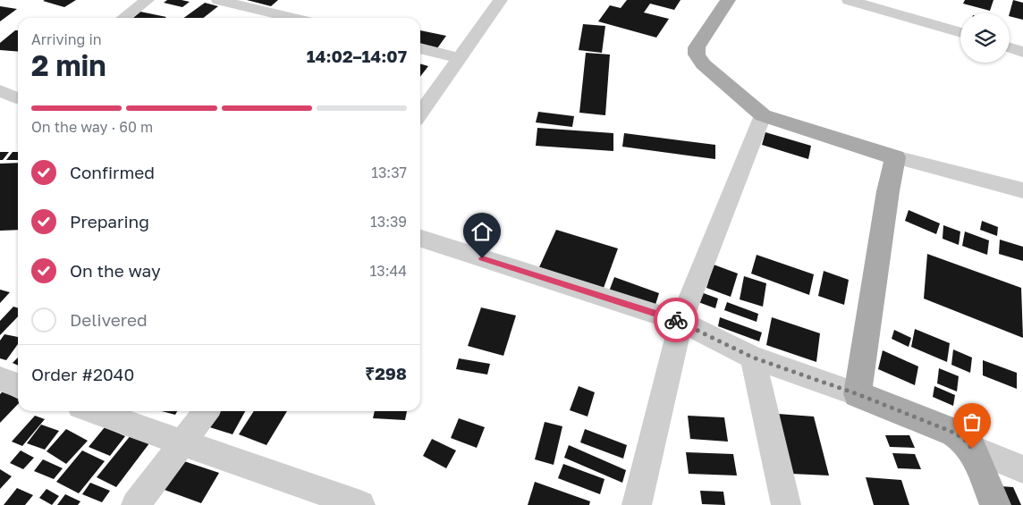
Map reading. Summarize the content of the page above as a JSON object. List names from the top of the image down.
{
  "page": {
    "heading": ["2 min", "Arriving in", "14:02–14:07"],
    "panel": ["Order #2040", "₹298"],
    "bar": "On the way · 60 m",
    "list": [
      ["Confirmed", "13:37"],
      ["Preparing", "13:39"],
      ["On the way", "13:44"],
      "Delivered"
    ]
  }
}
